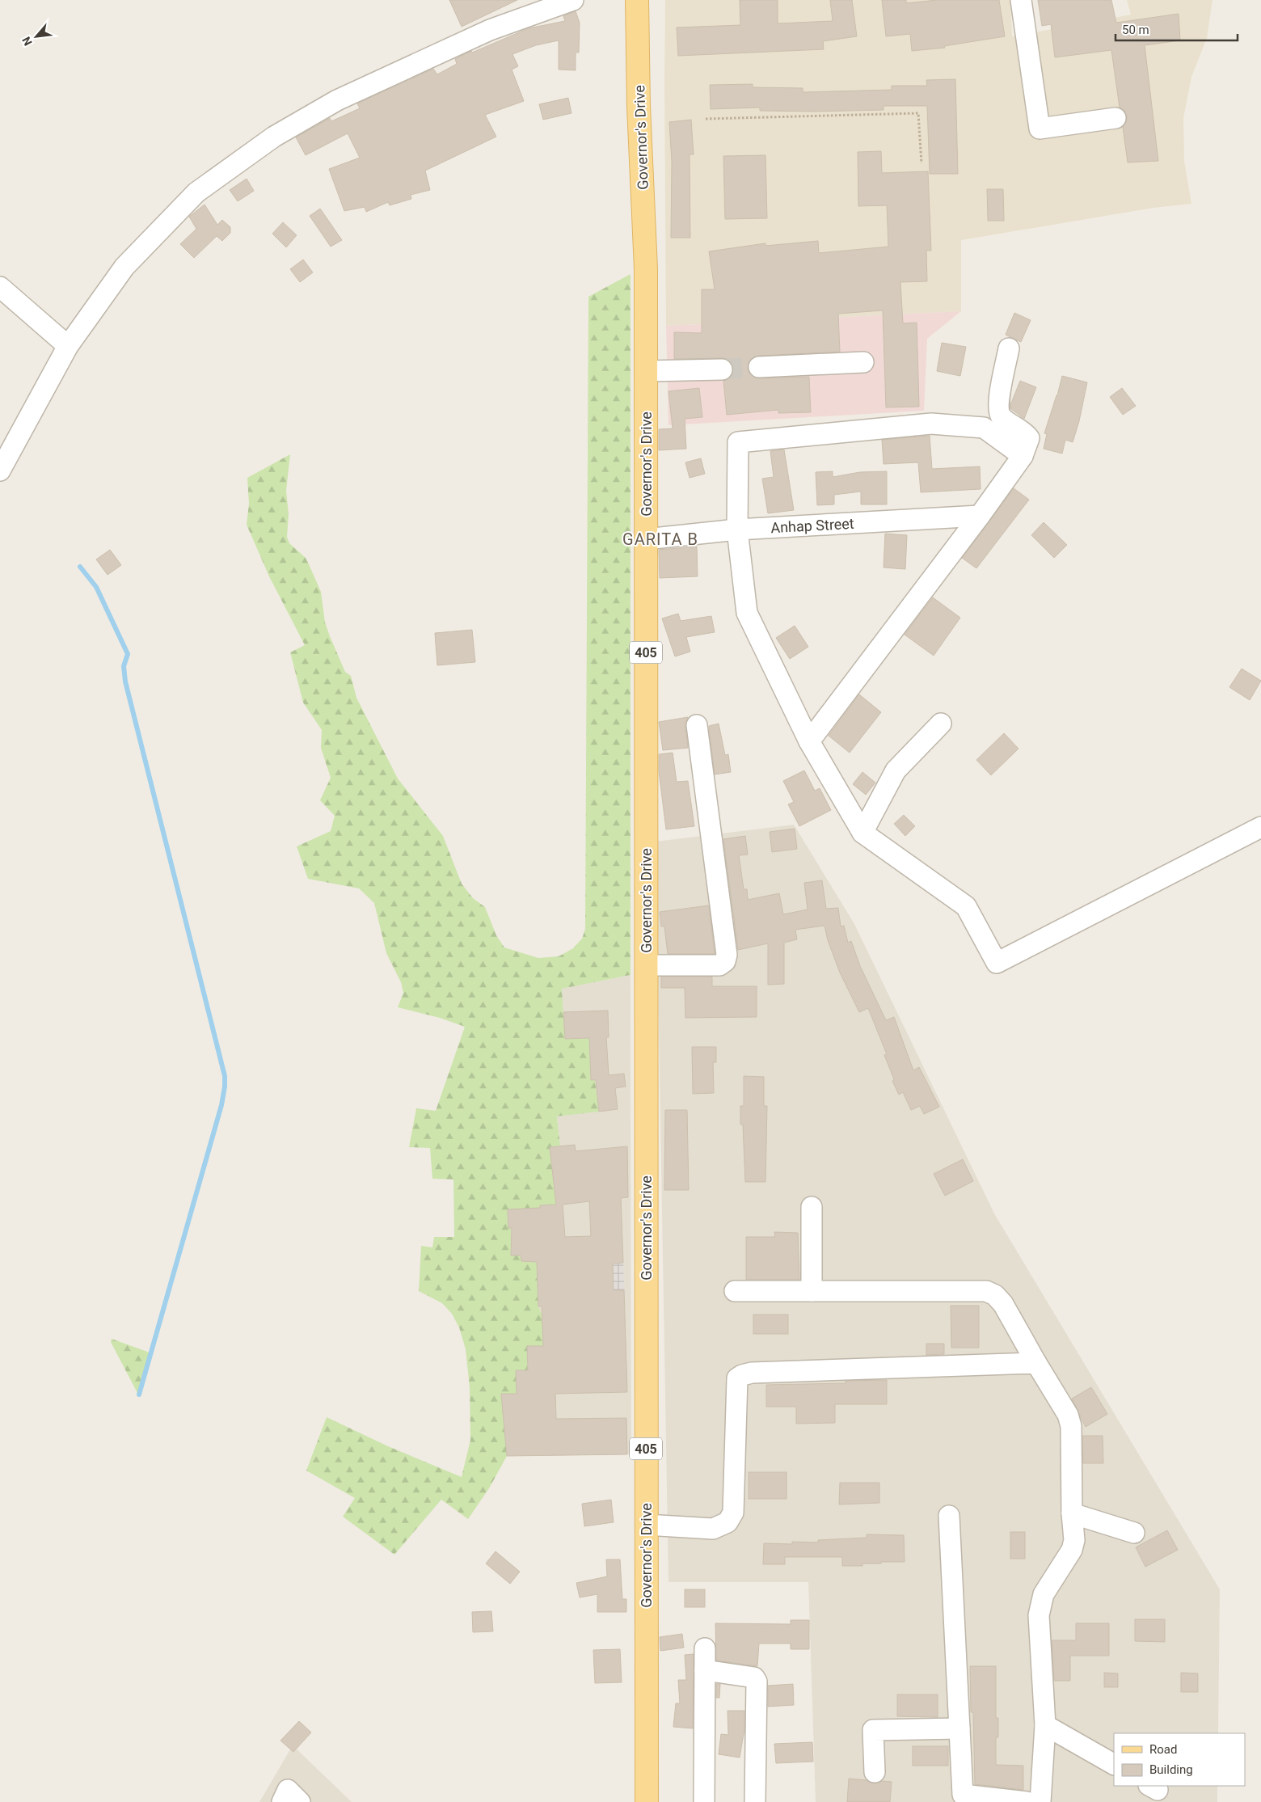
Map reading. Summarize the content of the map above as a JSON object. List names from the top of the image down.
{
  "streets": {
    "main road": ["Governor's Drive", "405"],
    "street": ["Anhap Street"]
  },
  "crossings": [
    ["Governor's Drive", "Anhap Street"]
  ],
  "districts": ["GARITA B"],
  "legend": ["Road", "Building"],
  "scale_bar": "50 m",
  "north": "bottom left"
}
